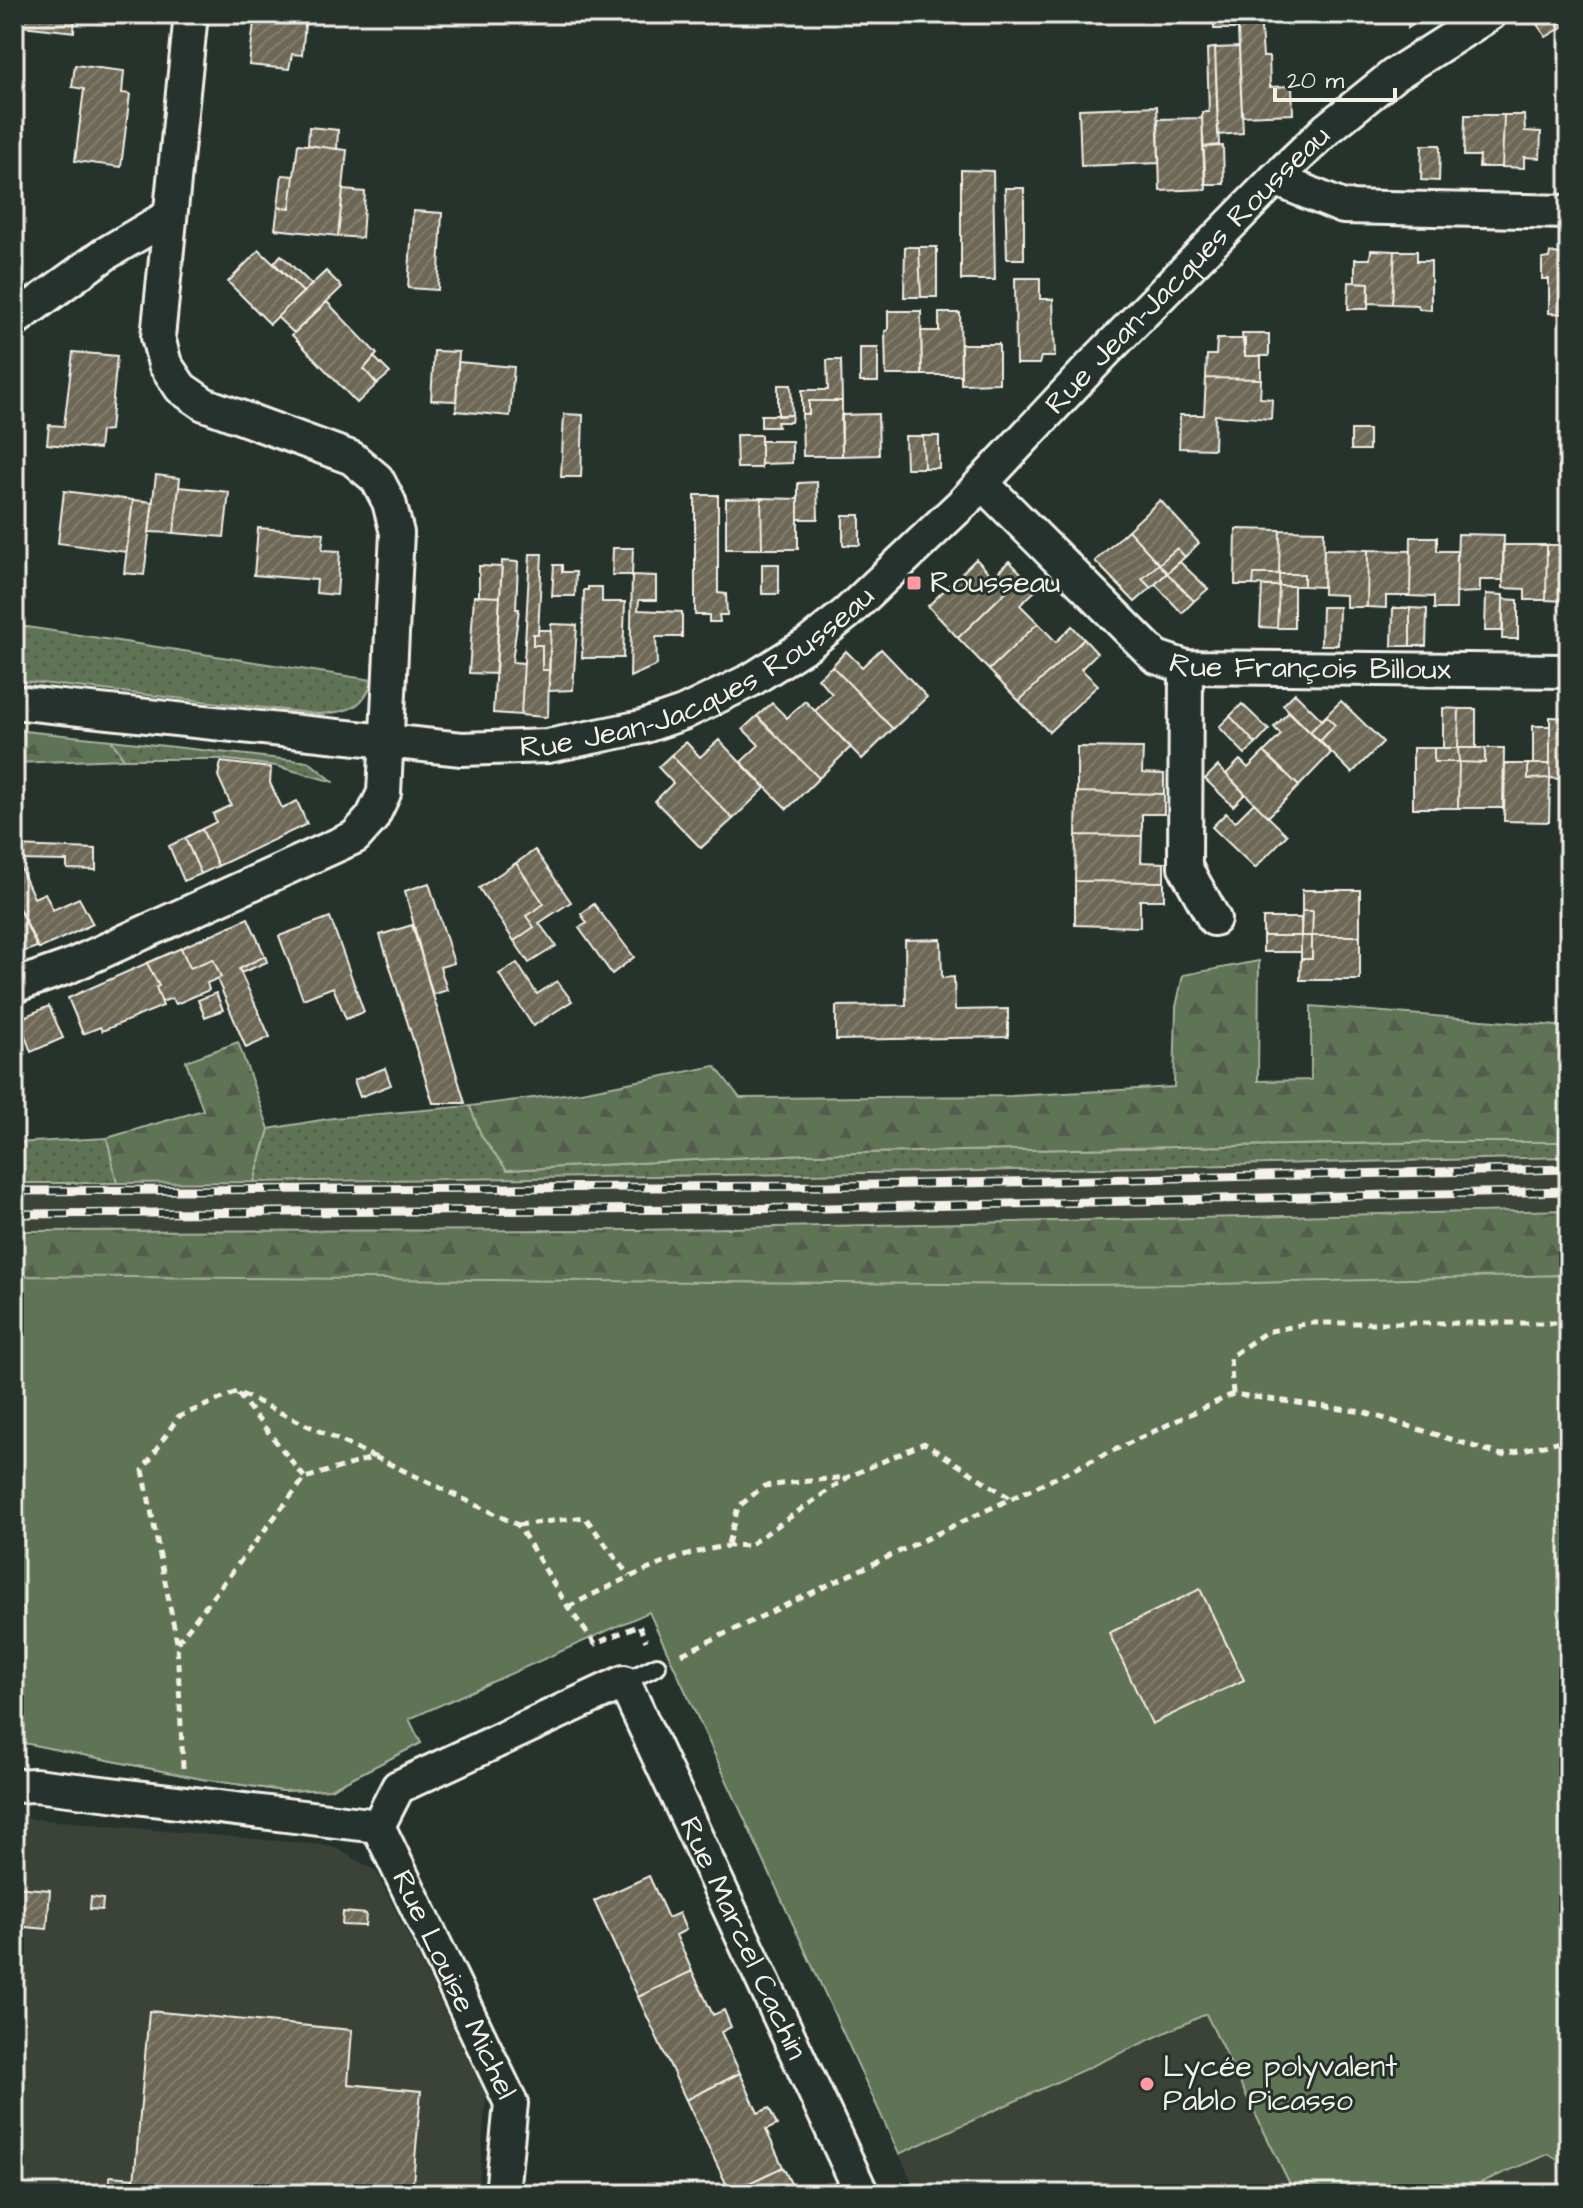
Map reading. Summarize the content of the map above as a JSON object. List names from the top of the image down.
{
  "streets": {
    "street": [
      "Rue Jean-Jacques Rousseau",
      "Rue François Billoux",
      "Rue Marcel Cachin",
      "Rue Louise Michel"
    ]
  },
  "crossings": [
    ["Rue Jean-Jacques Rousseau", "Rue François Billoux"]
  ],
  "places": {
    "transit": ["Rousseau"],
    "other": ["Lycée polyvalent Pablo Picasso"]
  },
  "scale_bar": "20 m"
}
